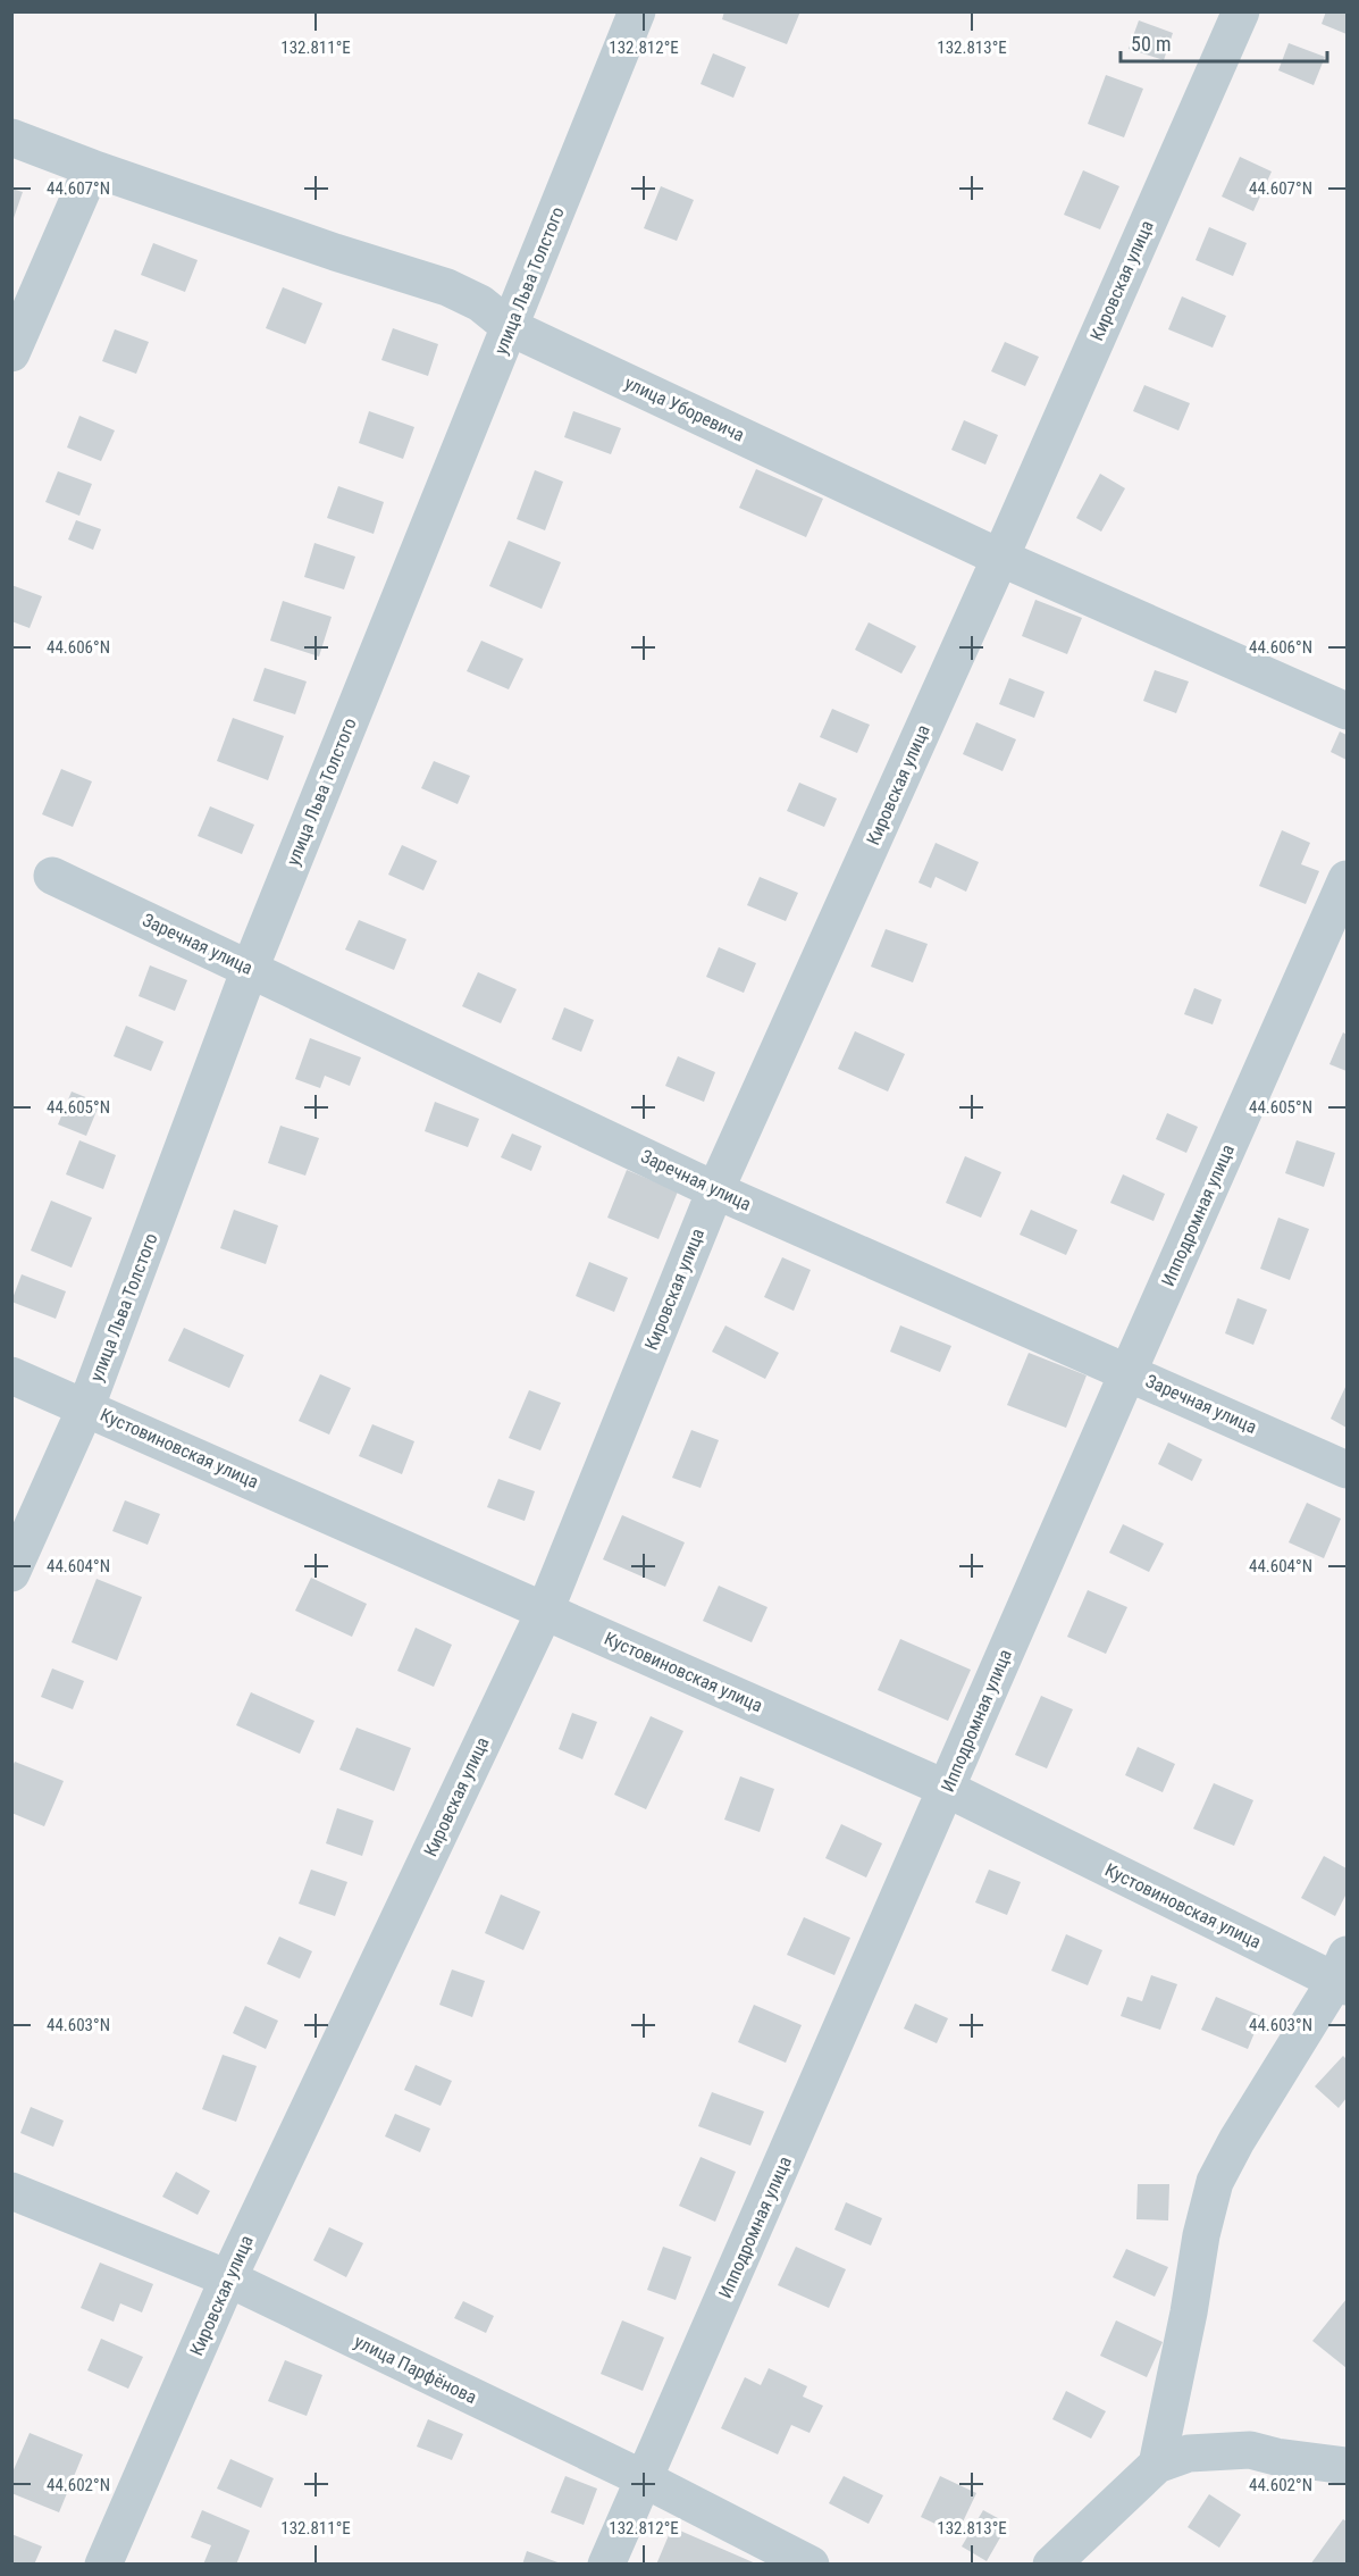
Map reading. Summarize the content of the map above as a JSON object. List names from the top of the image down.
{
  "streets": {
    "street": [
      "улица Льва Толстого",
      "Кировская улица",
      "улица Уборевича",
      "Заречная улица",
      "Ипподромная улица",
      "Кустовиновская улица",
      "улица Парфёнова"
    ]
  },
  "crossings": [
    ["улица Льва Толстого", "улица Уборевича"],
    ["улица Льва Толстого", "Заречная улица"],
    ["улица Льва Толстого", "Кустовиновская улица"],
    ["Кировская улица", "улица Уборевича"],
    ["Кировская улица", "Заречная улица"],
    ["Кировская улица", "Кустовиновская улица"],
    ["Кировская улица", "улица Парфёнова"],
    ["Заречная улица", "Ипподромная улица"],
    ["Ипподромная улица", "Кустовиновская улица"],
    ["Ипподромная улица", "улица Парфёнова"]
  ],
  "scale_bar": "50 m",
  "coordinates": [
    "132.811°E",
    "132.812°E",
    "132.813°E",
    "44.607°N",
    "44.606°N",
    "44.605°N",
    "44.604°N",
    "44.603°N",
    "44.602°N"
  ]
}
